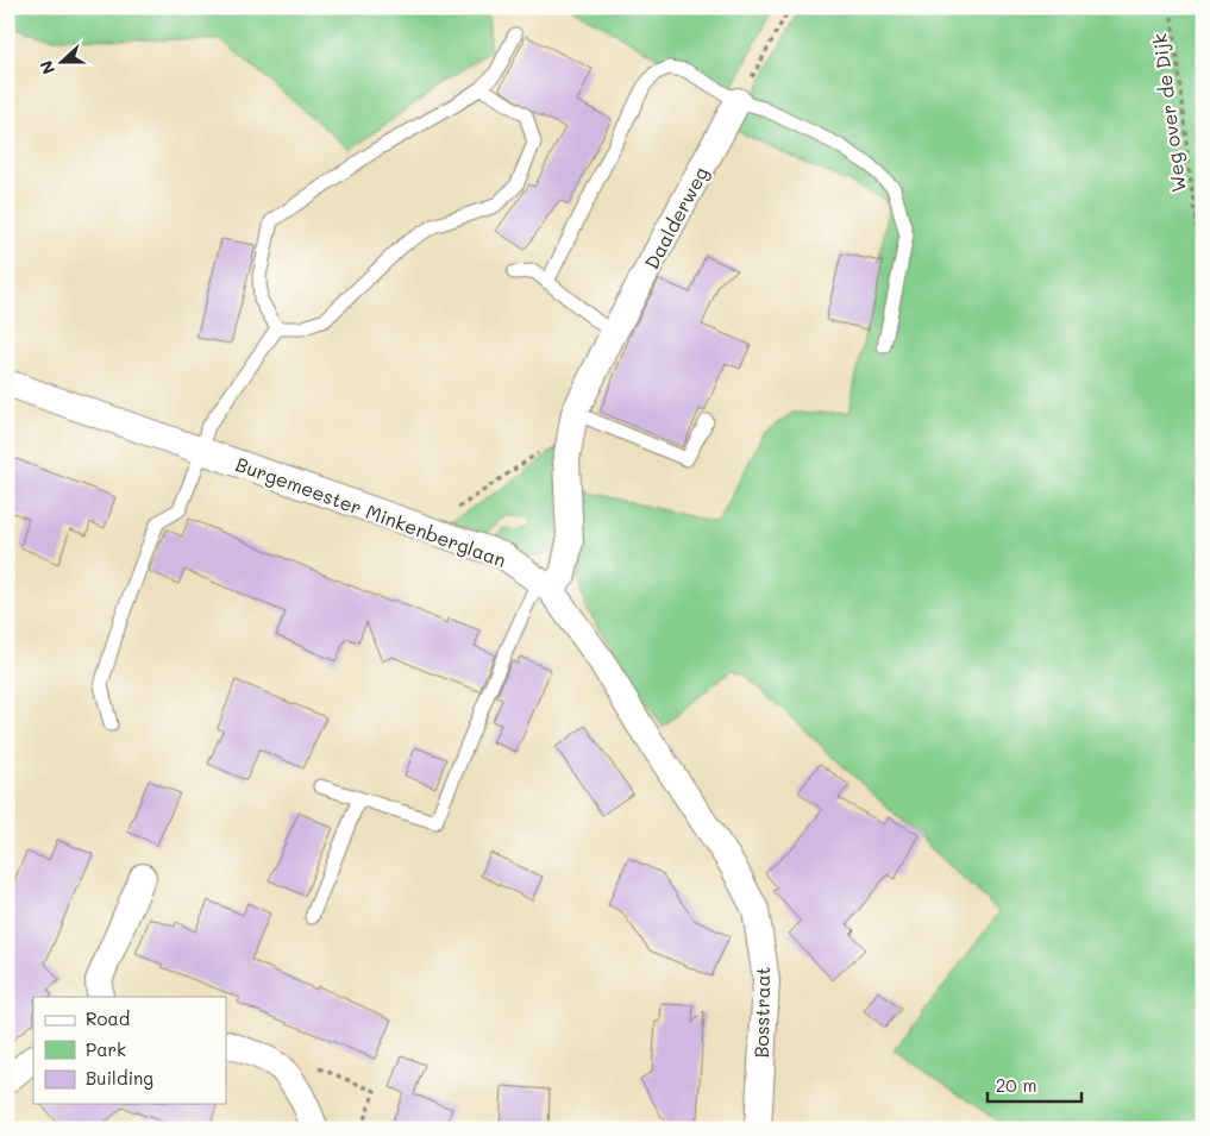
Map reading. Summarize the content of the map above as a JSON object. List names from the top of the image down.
{
  "streets": {
    "street": ["Daalderweg", "Burgemeester Minkenberglaan", "Bosstraat"],
    "path": ["Weg over de Dijk"]
  },
  "crossings": [
    ["Daalderweg", "Burgemeester Minkenberglaan"],
    ["Burgemeester Minkenberglaan", "Bosstraat"]
  ],
  "legend": ["Road", "Park", "Building"],
  "scale_bar": "20 m",
  "north": "left"
}
